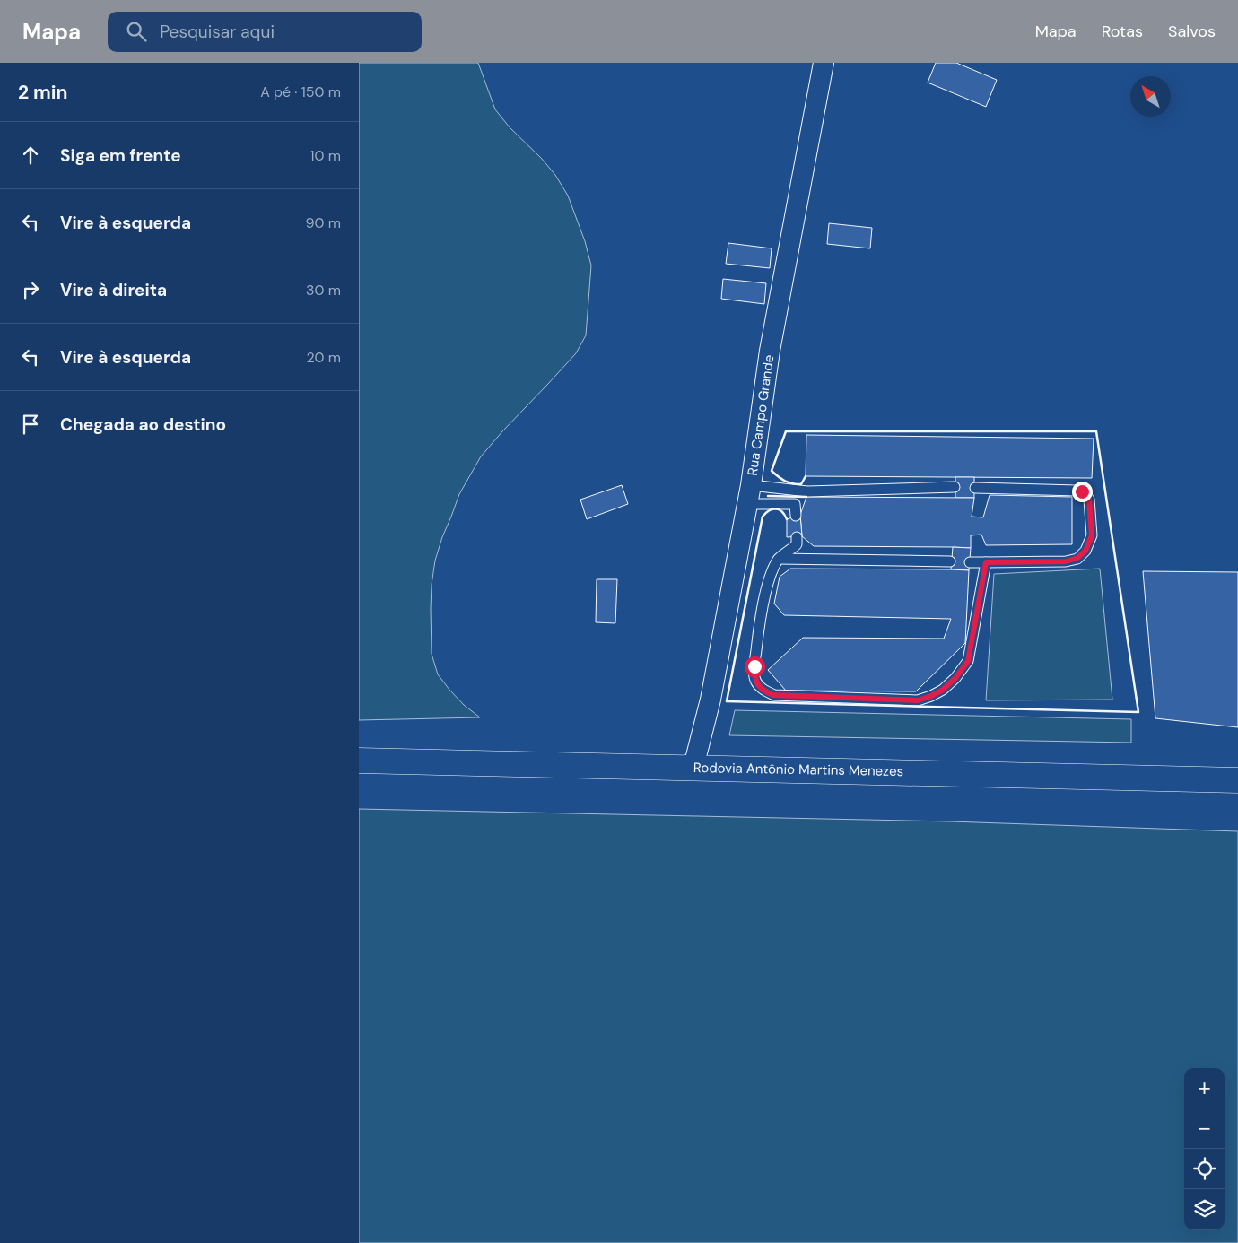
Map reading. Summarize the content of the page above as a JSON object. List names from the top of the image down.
{
  "streets": {
    "main road": ["Rodovia Antônio Martins Menezes"],
    "street": ["Rua Campo Grande"]
  },
  "crossings": [
    ["Rua Campo Grande", "Rodovia Antônio Martins Menezes"]
  ],
  "north": "top left",
  "page": {
    "header": "Mapa",
    "search": "Pesquisar aqui",
    "nav": ["Mapa", "Rotas", "Salvos"],
    "heading": ["2 min", "A pé · 150 m"],
    "list": [
      ["Siga em frente", "10 m"],
      ["Vire à esquerda", "90 m"],
      ["Vire à direita", "30 m"],
      ["Vire à esquerda", "20 m"],
      "Chegada ao destino"
    ],
    "map_buttons": ["+", "−"]
  }
}
